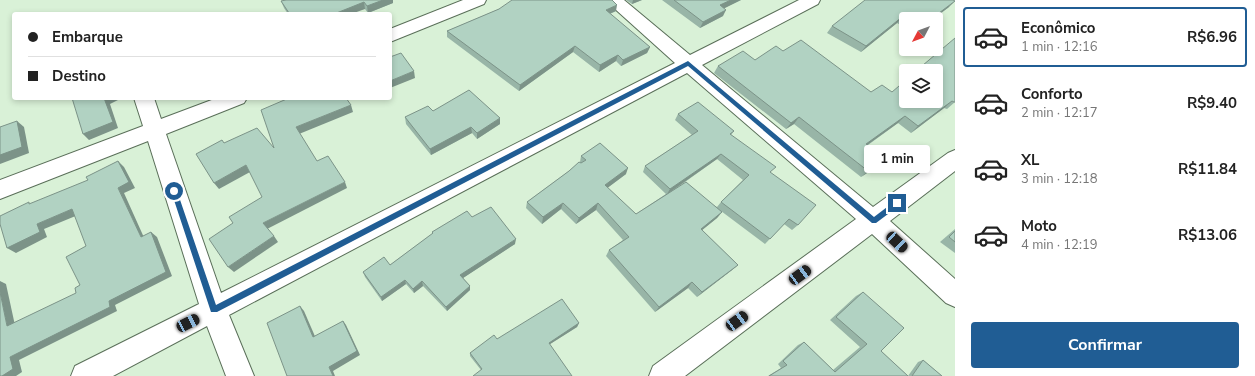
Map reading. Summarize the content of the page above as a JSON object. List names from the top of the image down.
{
  "north": "bottom left",
  "page": {
    "list": [
      {
        "name": "Econômico",
        "note": "1 min · 12:16",
        "value": "R$6.96"
      },
      {
        "name": "Conforto",
        "note": "2 min · 12:17",
        "value": "R$9.40"
      },
      {
        "name": "XL",
        "note": "3 min · 12:18",
        "value": "R$11.84"
      },
      {
        "name": "Moto",
        "note": "4 min · 12:19",
        "value": "R$13.06"
      }
    ],
    "banner": ["Embarque", "Destino"],
    "bubble": "1 min",
    "buttons": "Confirmar"
  }
}
